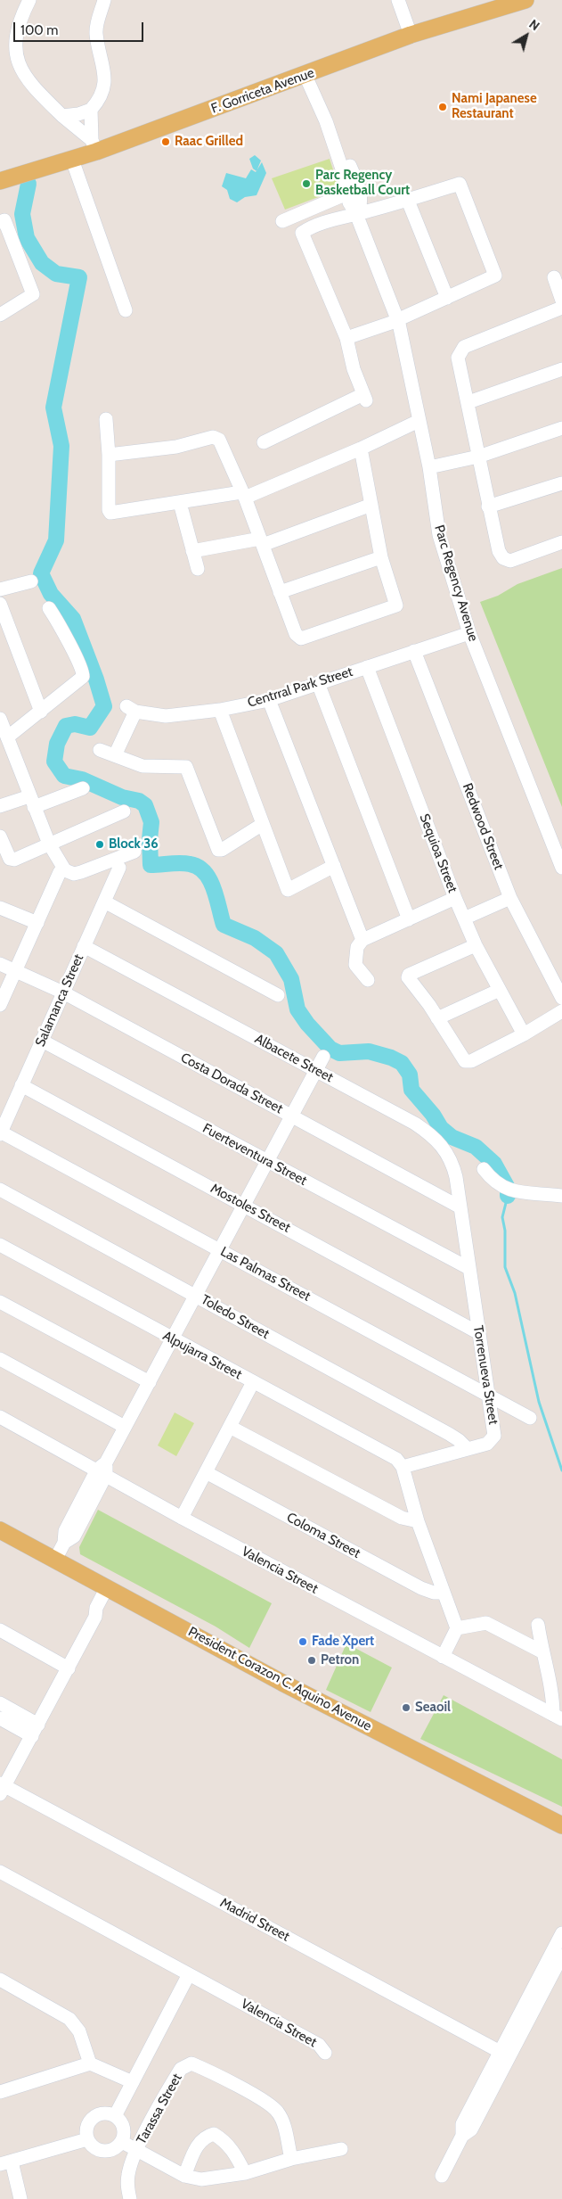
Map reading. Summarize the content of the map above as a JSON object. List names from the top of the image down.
{
  "streets": {
    "main road": ["F. Gorriceta Avenue", "President Corazon C. Aquino Avenue"],
    "street": [
      "Parc Regency Avenue",
      "Centrral Park Street",
      "Redwood Street",
      "Sequioa Street",
      "Salamanca Street",
      "Albacete Street",
      "Costa Dorada Street",
      "Fuerteventura Street",
      "Mostoles Street",
      "Las Palmas Street",
      "Toledo Street",
      "Alpujarra Street",
      "Torrenueva Street",
      "Coloma Street",
      "Valencia Street",
      "Madrid Street",
      "Tarassa Street"
    ]
  },
  "crossings": [
    ["Parc Regency Avenue", "Centrral Park Street"],
    ["Centrral Park Street", "Redwood Street"],
    ["Centrral Park Street", "Sequioa Street"],
    ["Salamanca Street", "Albacete Street"],
    ["Salamanca Street", "Costa Dorada Street"],
    ["Salamanca Street", "Fuerteventura Street"],
    ["Salamanca Street", "Mostoles Street"],
    ["Salamanca Street", "Las Palmas Street"],
    ["Albacete Street", "Costa Dorada Street"],
    ["Albacete Street", "Torrenueva Street"],
    ["Costa Dorada Street", "Torrenueva Street"],
    ["Fuerteventura Street", "Torrenueva Street"],
    ["Mostoles Street", "Torrenueva Street"],
    ["Las Palmas Street", "Torrenueva Street"],
    ["Toledo Street", "Torrenueva Street"],
    ["Alpujarra Street", "Torrenueva Street"]
  ],
  "places": [
    "Nami Japanese Restaurant",
    "Raac Grilled",
    "Parc Regency Basketball Court",
    "Block 36",
    "Fade Xpert",
    "Petron",
    "Seaoil"
  ],
  "scale_bar": "100 m",
  "north": "top right"
}
